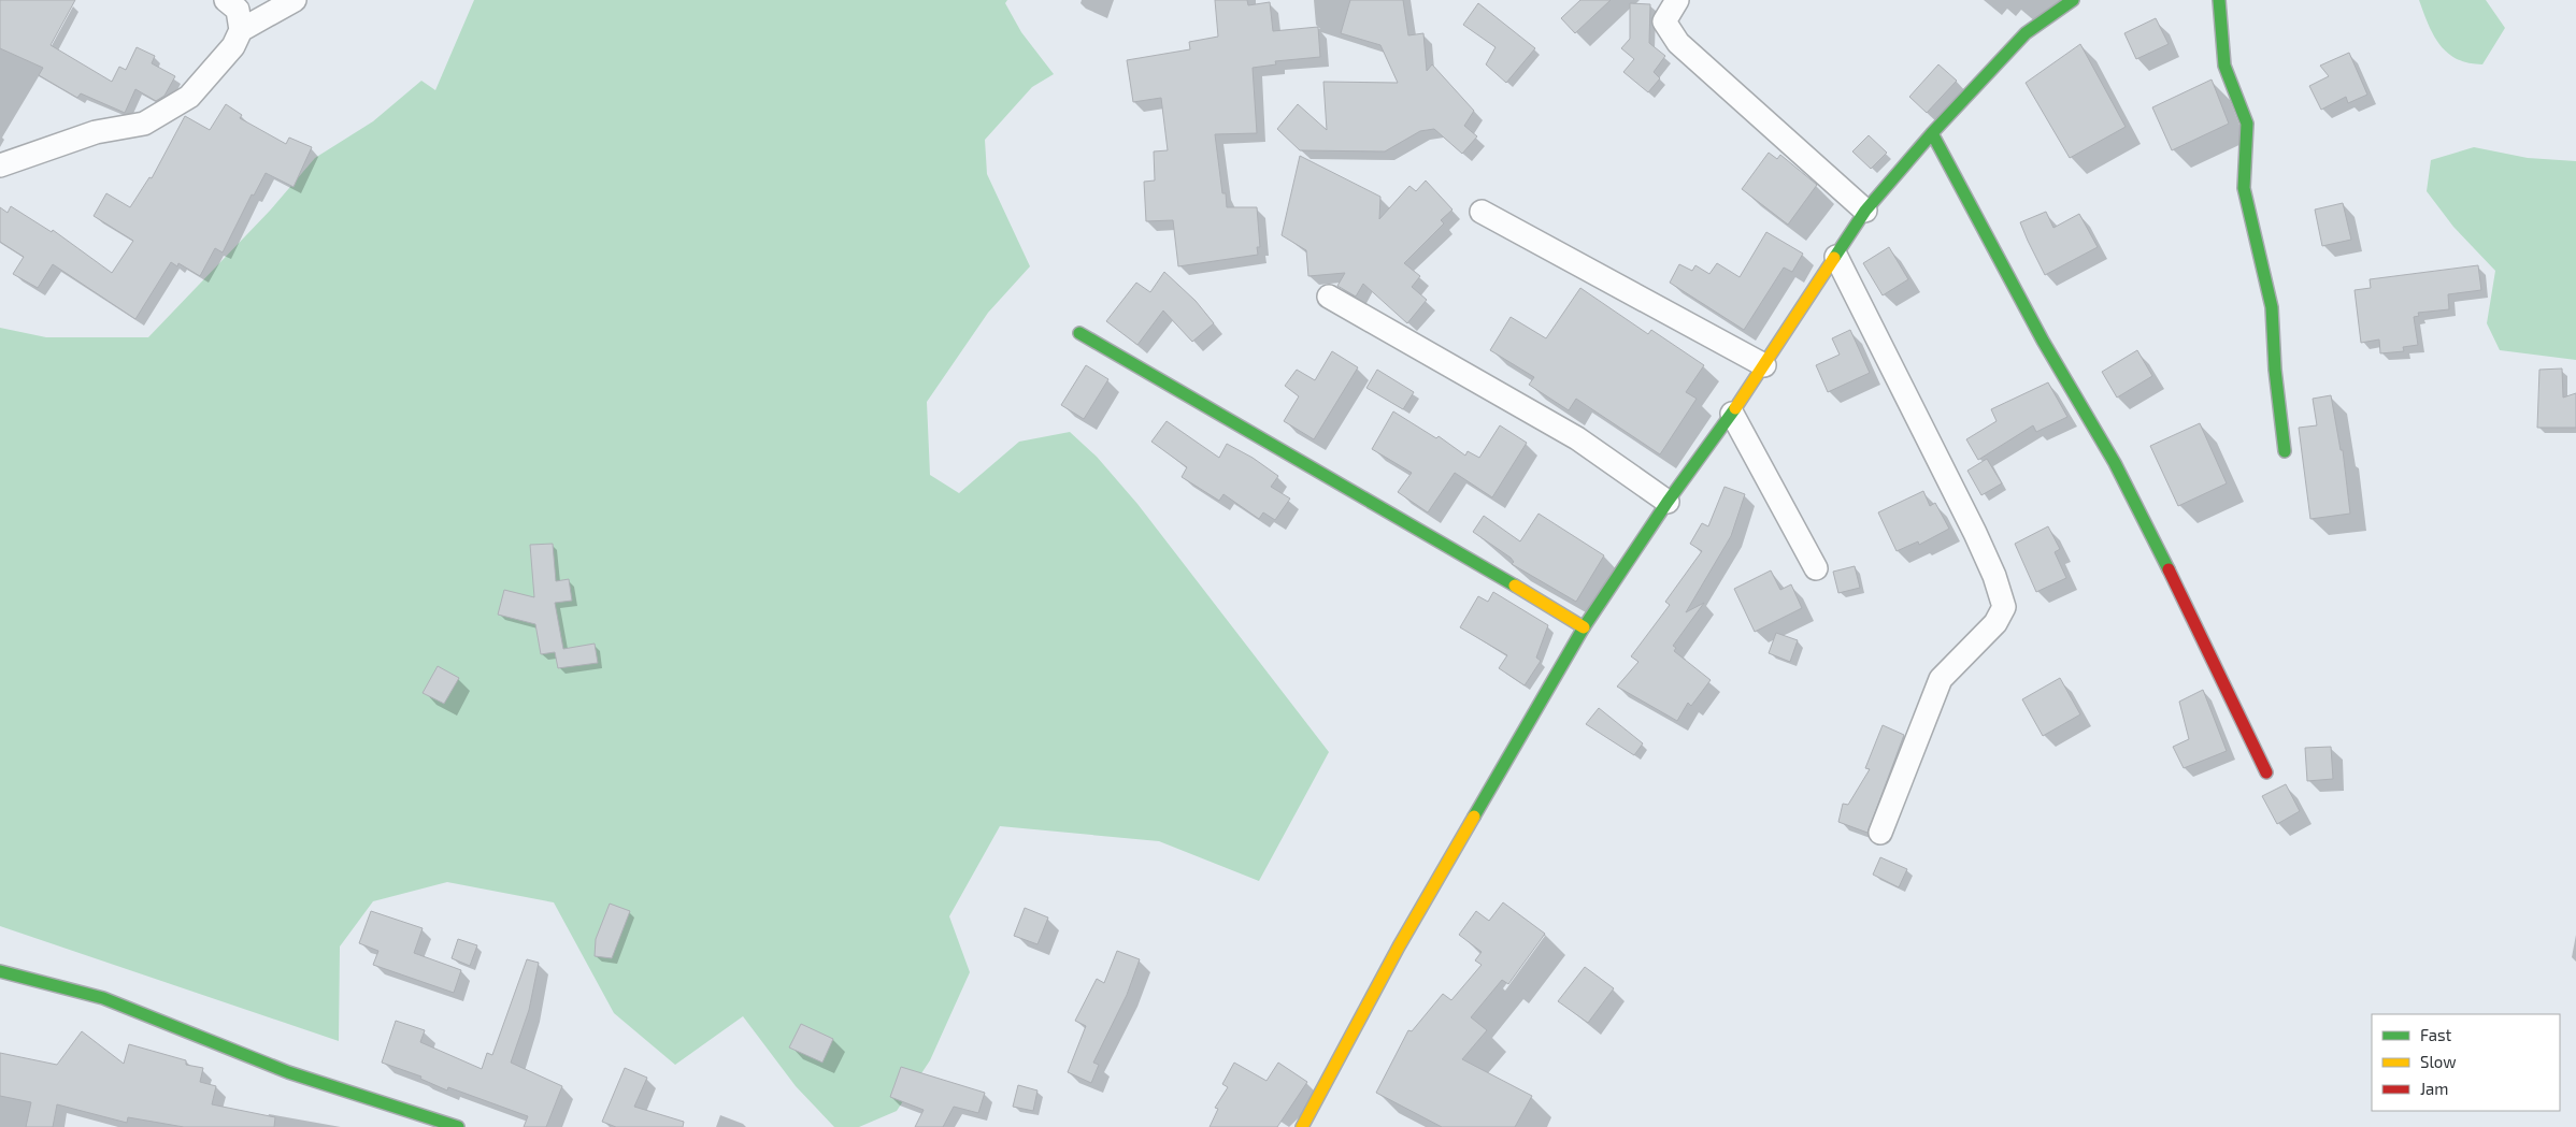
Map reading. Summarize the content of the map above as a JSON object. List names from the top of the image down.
{
  "legend": ["Fast", "Slow", "Jam"]
}
